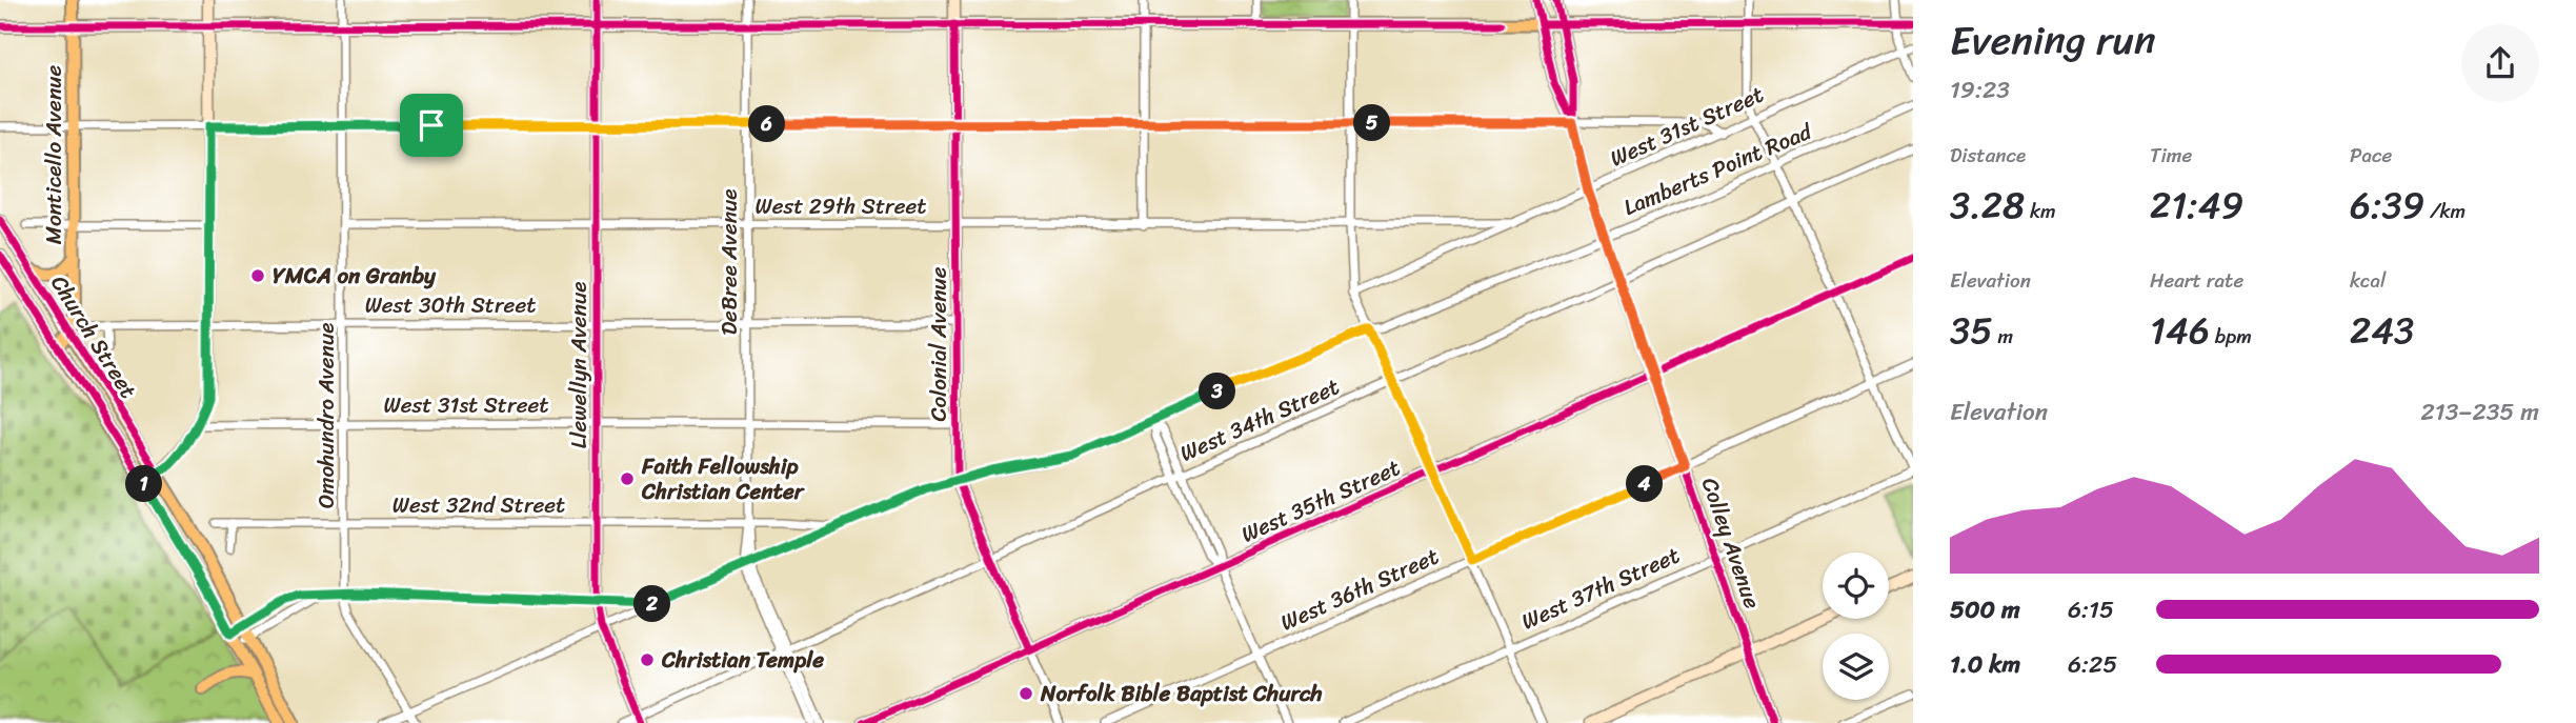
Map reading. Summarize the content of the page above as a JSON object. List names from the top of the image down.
{
  "streets": {
    "main road": ["Monticello Avenue", "Church Street"],
    "street": [
      "West 31st Street",
      "Lamberts Point Road",
      "West 29th Street",
      "DeBree Avenue",
      "West 30th Street",
      "Colonial Avenue",
      "Llewellyn Avenue",
      "Omohundro Avenue",
      "West 34th Street",
      "West 35th Street",
      "West 32nd Street",
      "Colley Avenue",
      "West 37th Street",
      "West 36th Street"
    ]
  },
  "crossings": [
    ["West 31st Street", "West 29th Street"],
    ["West 31st Street", "DeBree Avenue"],
    ["West 31st Street", "Colonial Avenue"],
    ["West 31st Street", "Llewellyn Avenue"],
    ["West 31st Street", "Omohundro Avenue"],
    ["West 31st Street", "Colley Avenue"],
    ["Monticello Avenue", "Church Street"],
    ["Lamberts Point Road", "DeBree Avenue"],
    ["Lamberts Point Road", "Colonial Avenue"],
    ["Lamberts Point Road", "Llewellyn Avenue"],
    ["Lamberts Point Road", "Omohundro Avenue"],
    ["Lamberts Point Road", "West 32nd Street"],
    ["Lamberts Point Road", "Colley Avenue"],
    ["West 29th Street", "DeBree Avenue"],
    ["West 29th Street", "Colonial Avenue"],
    ["West 29th Street", "Llewellyn Avenue"],
    ["West 29th Street", "Omohundro Avenue"],
    ["DeBree Avenue", "West 30th Street"],
    ["DeBree Avenue", "West 34th Street"],
    ["DeBree Avenue", "West 32nd Street"],
    ["West 30th Street", "Colonial Avenue"],
    ["West 30th Street", "Llewellyn Avenue"],
    ["West 30th Street", "Omohundro Avenue"],
    ["Colonial Avenue", "West 34th Street"],
    ["Colonial Avenue", "West 35th Street"],
    ["Llewellyn Avenue", "West 34th Street"],
    ["Llewellyn Avenue", "West 32nd Street"],
    ["Omohundro Avenue", "West 32nd Street"],
    ["West 34th Street", "Colley Avenue"],
    ["West 35th Street", "Colley Avenue"],
    ["Colley Avenue", "West 37th Street"],
    ["Colley Avenue", "West 36th Street"]
  ],
  "places": [
    "YMCA on Granby",
    "Faith Fellowship Christian Center",
    "Christian Temple",
    "Norfolk Bible Baptist Church"
  ],
  "page": {
    "heading": ["Evening run", "19:23"],
    "pins": [
      "5",
      "6",
      "3",
      "1",
      "4",
      "2"
    ],
    "stats": [
      ["Distance", "3.28 km"],
      ["Time", "21:49"],
      ["Pace", "6:39 /km"],
      ["Elevation", "35 m"],
      ["Heart rate", "146 bpm"],
      ["kcal", "243"]
    ],
    "chart": ["Elevation", "213–235 m"],
    "list": [
      {
        "name": "500 m",
        "note": "6:15"
      },
      {
        "name": "1.0 km",
        "note": "6:25"
      }
    ]
  }
}
